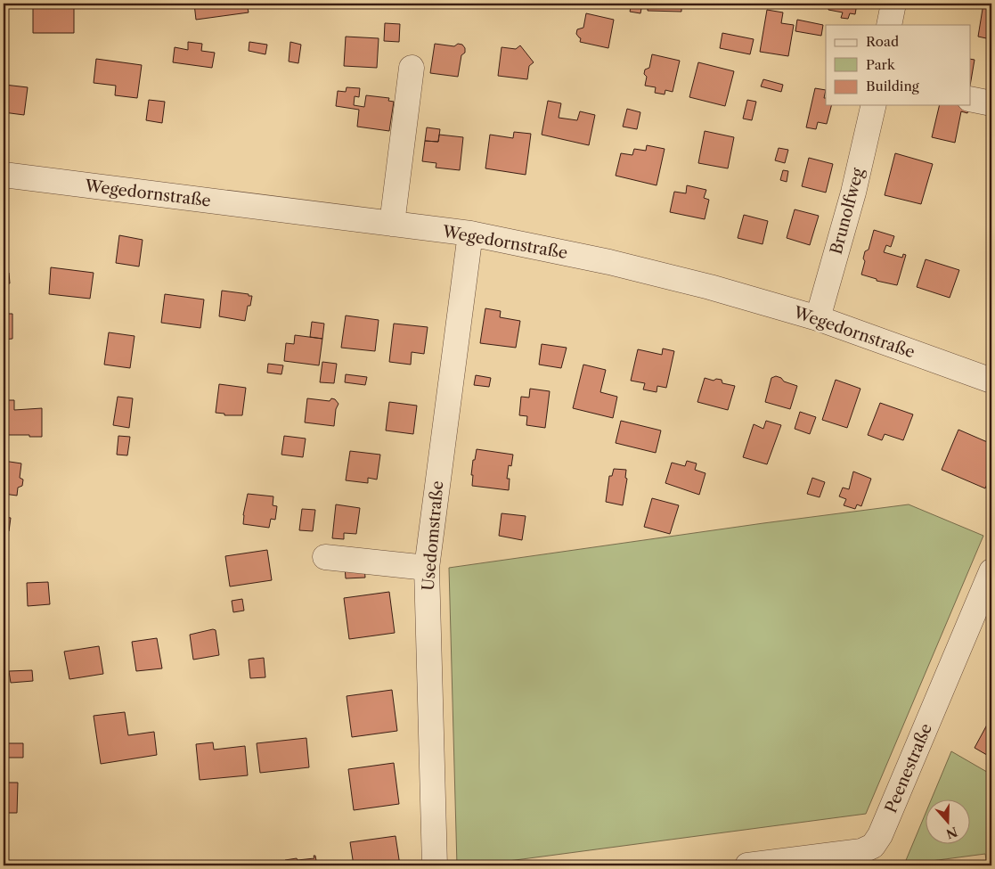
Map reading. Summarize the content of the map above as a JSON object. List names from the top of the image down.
{
  "streets": {
    "street": [
      "Wegedornstraße",
      "Brunolfweg",
      "Usedomstraße",
      "Peenestraße"
    ]
  },
  "crossings": [
    ["Wegedornstraße", "Brunolfweg"],
    ["Wegedornstraße", "Usedomstraße"]
  ],
  "legend": ["Road", "Park", "Building"],
  "north": "bottom"
}
